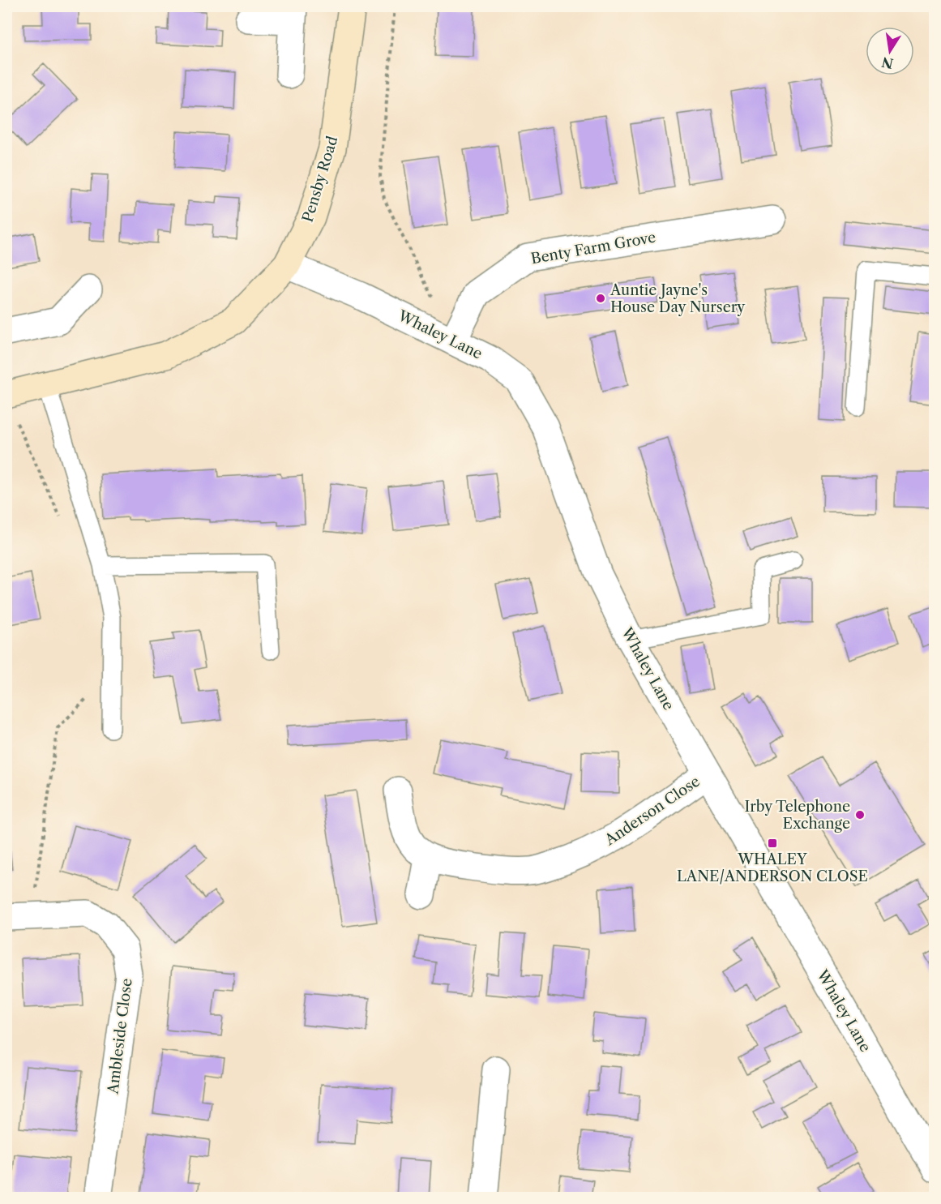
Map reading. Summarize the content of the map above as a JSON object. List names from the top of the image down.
{
  "streets": {
    "main road": ["Pensby Road"],
    "street": [
      "Benty Farm Grove",
      "Whaley Lane",
      "Anderson Close",
      "Ambleside Close"
    ]
  },
  "crossings": [
    ["Pensby Road", "Whaley Lane"],
    ["Benty Farm Grove", "Whaley Lane"],
    ["Whaley Lane", "Anderson Close"]
  ],
  "places": {
    "other": ["Auntie Jayne's House Day Nursery", "Irby Telephone Exchange"],
    "transit": ["WHALEY LANE/ANDERSON CLOSE"]
  },
  "north": "bottom"
}
